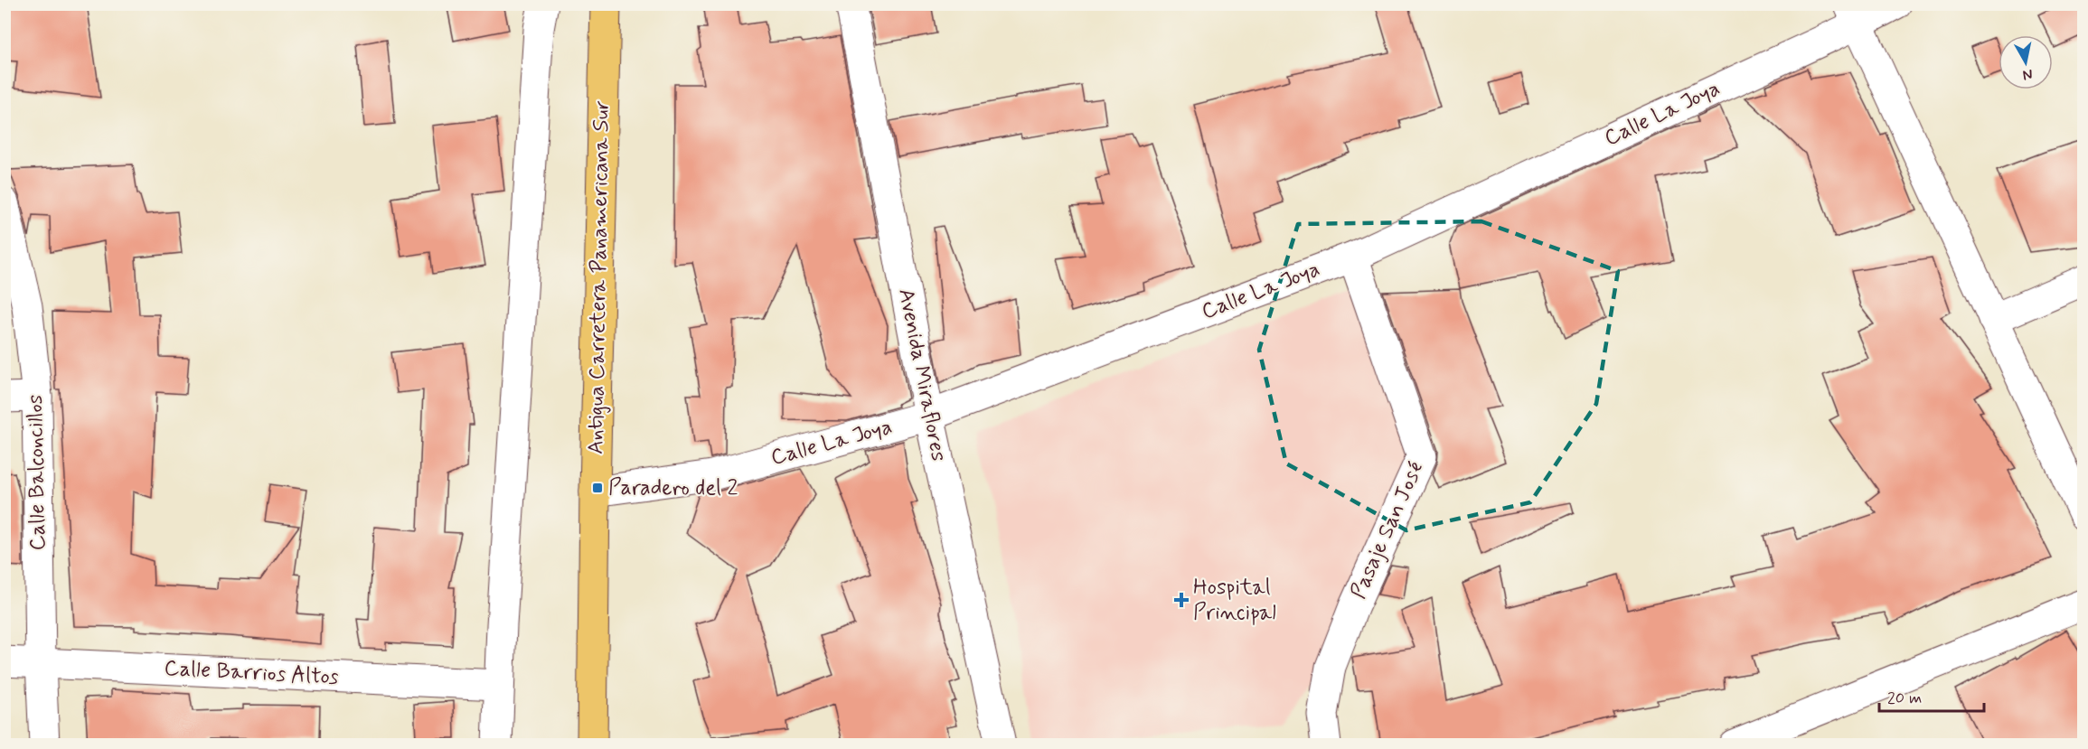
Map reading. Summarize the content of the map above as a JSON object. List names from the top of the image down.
{
  "streets": {
    "highway": ["Antigua Carretera Panamericana Sur"],
    "street": [
      "Calle La Joya",
      "Avenida Miraflores",
      "Calle Balconcillos",
      "Pasaje San José",
      "Calle Barrios Altos"
    ]
  },
  "crossings": [
    ["Calle La Joya", "Antigua Carretera Panamericana Sur"],
    ["Calle La Joya", "Avenida Miraflores"],
    ["Calle La Joya", "Pasaje San José"],
    ["Calle Balconcillos", "Calle Barrios Altos"]
  ],
  "places": {
    "transit": ["Paradero del 2"],
    "health": ["Hospital Principal"]
  },
  "scale_bar": "20 m",
  "north": "bottom"
}
